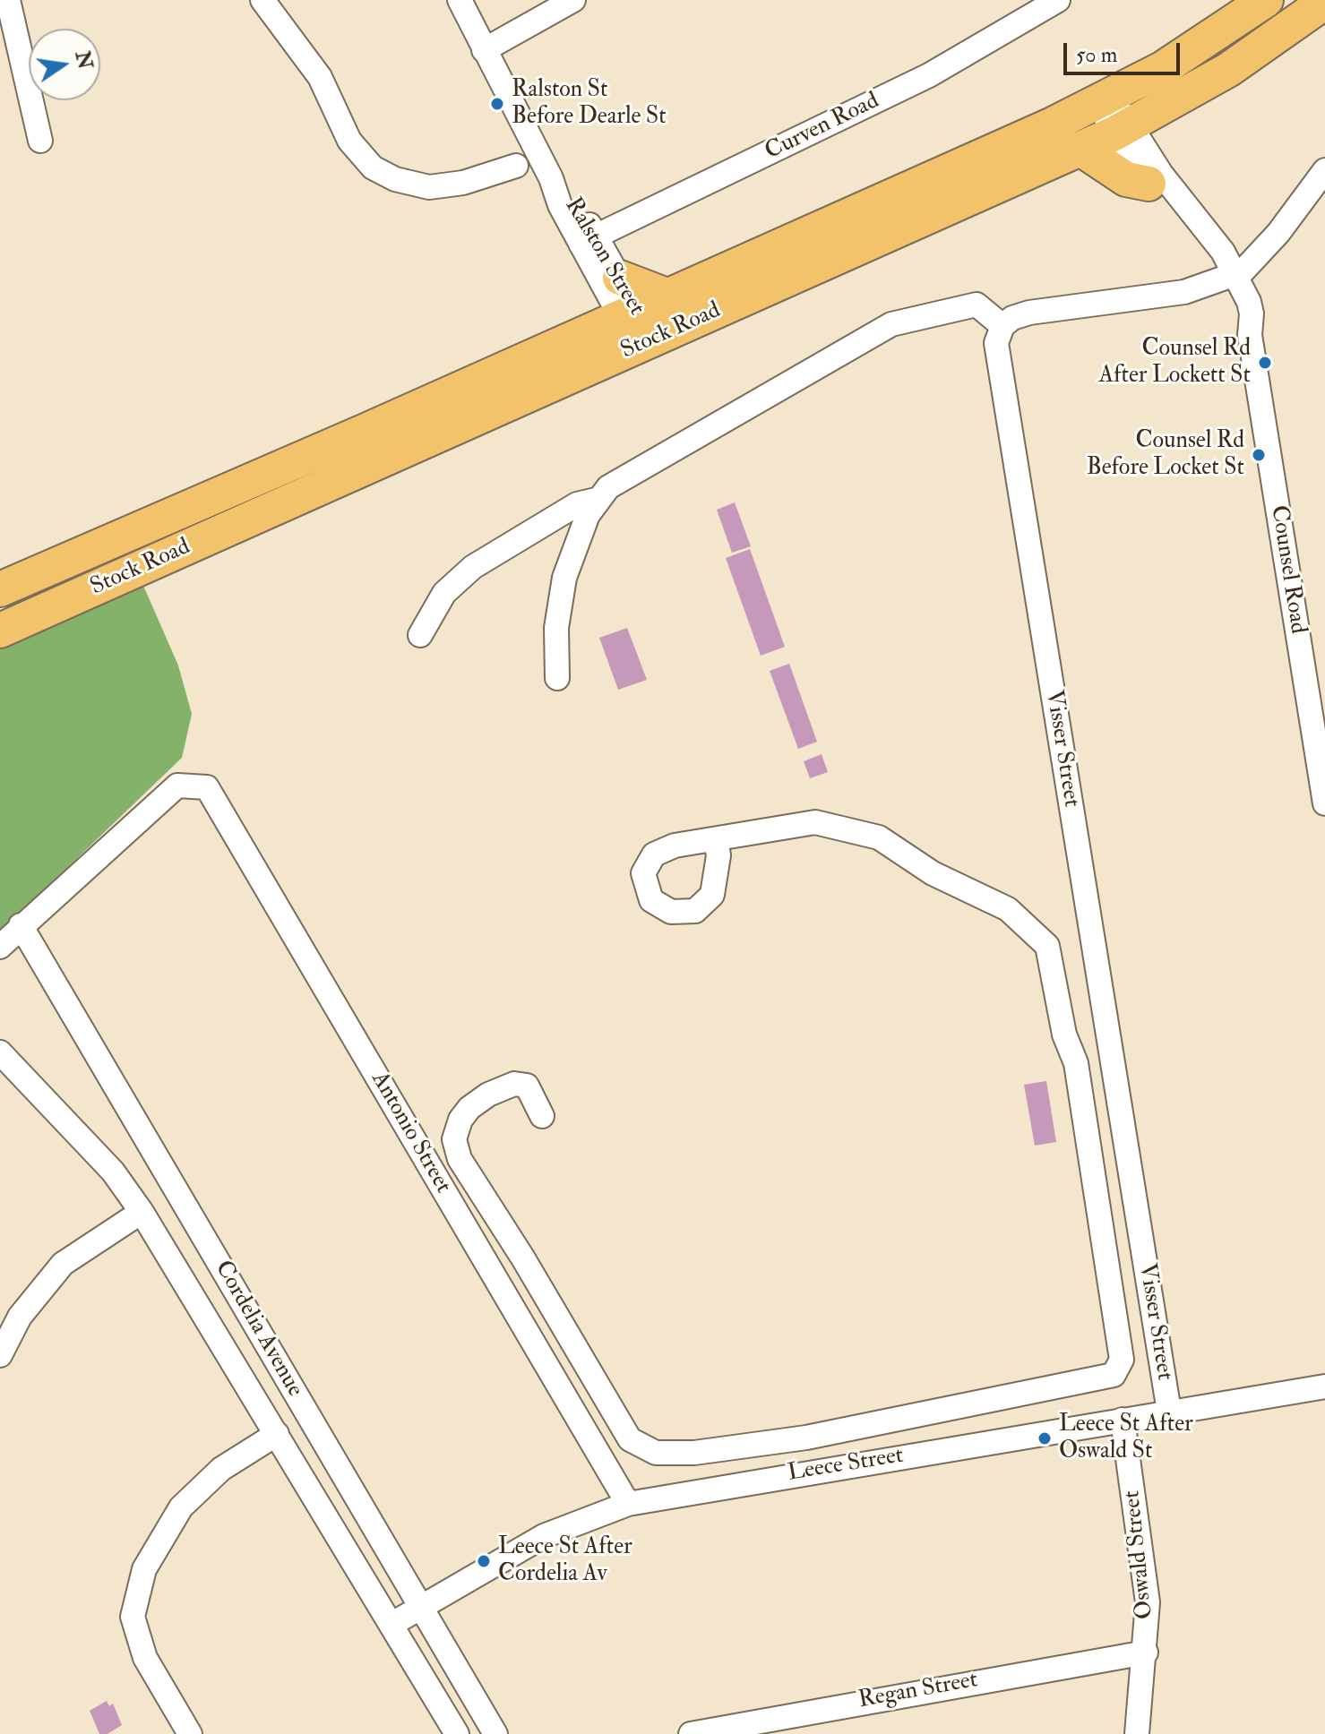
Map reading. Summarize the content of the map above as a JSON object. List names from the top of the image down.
{
  "streets": {
    "highway": ["Stock Road"],
    "street": [
      "Curven Road",
      "Ralston Street",
      "Counsel Road",
      "Visser Street",
      "Antonio Street",
      "Cordelia Avenue",
      "Leece Street",
      "Oswald Street",
      "Regan Street"
    ]
  },
  "crossings": [
    ["Curven Road", "Ralston Street"],
    ["Ralston Street", "Stock Road"],
    ["Stock Road", "Counsel Road"],
    ["Visser Street", "Leece Street"],
    ["Antonio Street", "Cordelia Avenue"],
    ["Antonio Street", "Leece Street"],
    ["Cordelia Avenue", "Leece Street"],
    ["Leece Street", "Oswald Street"],
    ["Oswald Street", "Regan Street"]
  ],
  "places": [
    "Ralston St Before Dearle St",
    "Counsel Rd After Lockett St",
    "Counsel Rd Before Locket St",
    "Leece St After Oswald St",
    "Leece St After Cordelia Av"
  ],
  "scale_bar": "50 m",
  "north": "right"
}
